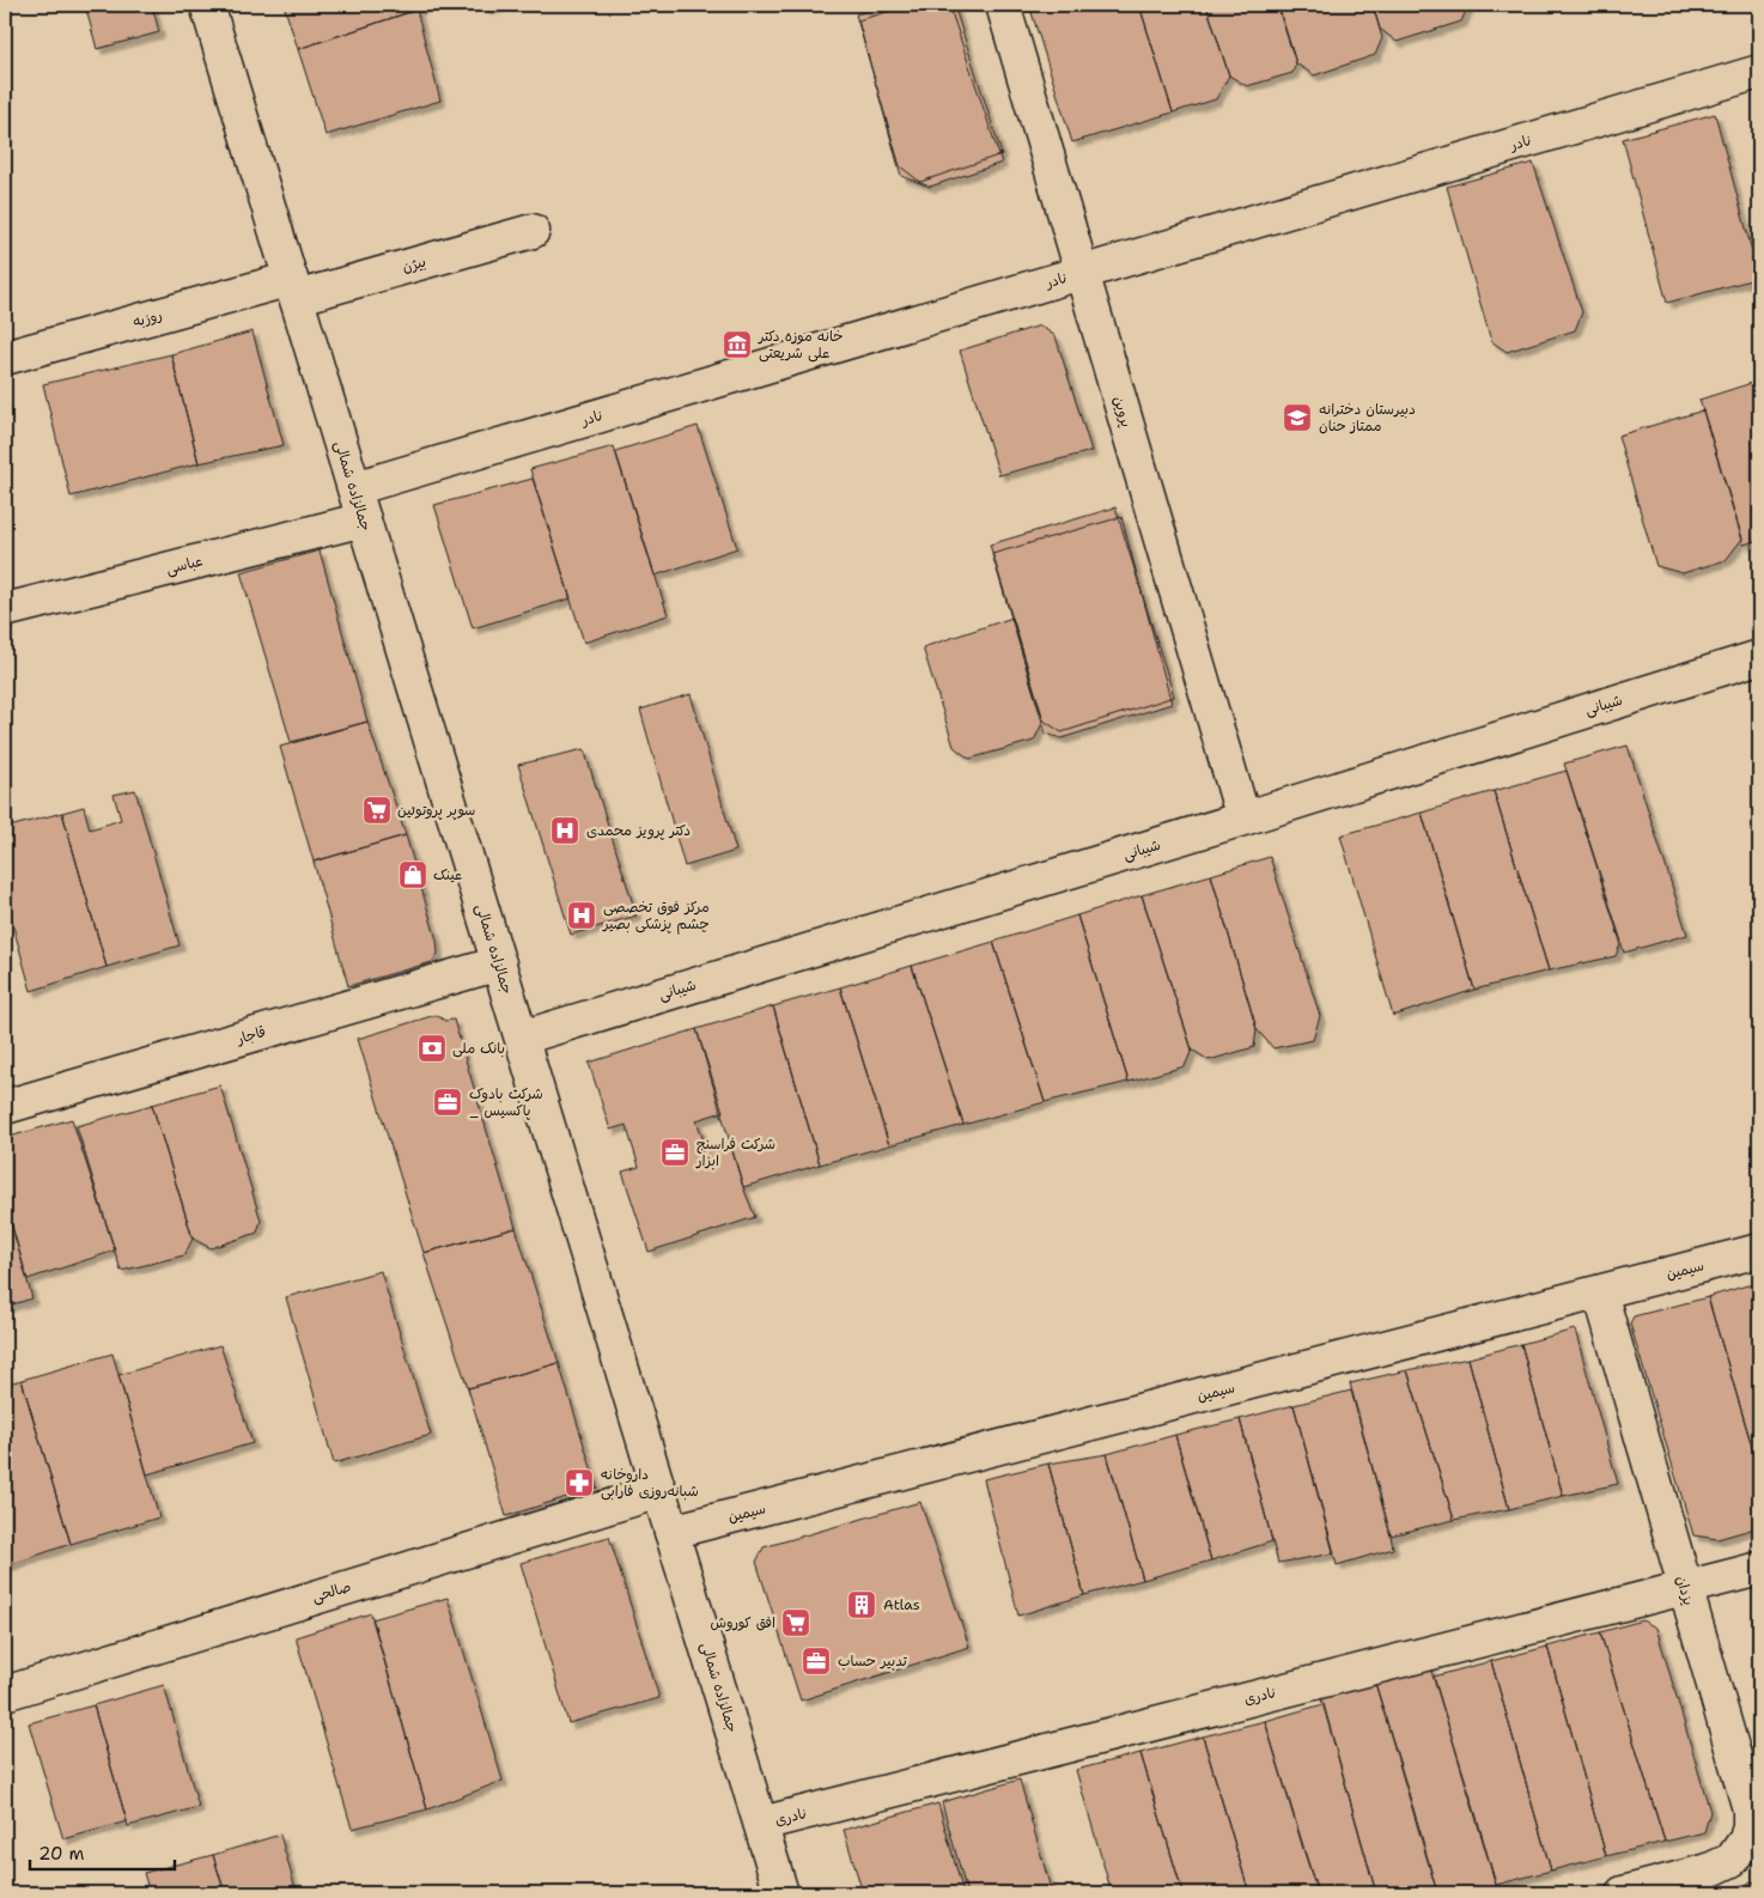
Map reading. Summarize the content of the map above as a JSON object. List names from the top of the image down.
{
  "streets": {
    "street": [
      "نادر",
      "بیژن",
      "روزبه",
      "پروین",
      "جمالزاده شمالی",
      "عباسی",
      "شیبانی",
      "قاجار",
      "سیمین",
      "یزدان",
      "صالحی",
      "نادری"
    ]
  },
  "crossings": [
    ["نادر", "پروین"],
    ["نادر", "جمالزاده شمالی"],
    ["بیژن", "روزبه"],
    ["بیژن", "جمالزاده شمالی"],
    ["روزبه", "جمالزاده شمالی"],
    ["پروین", "شیبانی"],
    ["جمالزاده شمالی", "عباسی"],
    ["جمالزاده شمالی", "شیبانی"],
    ["جمالزاده شمالی", "قاجار"],
    ["جمالزاده شمالی", "سیمین"],
    ["جمالزاده شمالی", "صالحی"],
    ["جمالزاده شمالی", "نادری"],
    ["سیمین", "یزدان"],
    ["یزدان", "نادری"]
  ],
  "places": {
    "museum": ["خانه موزه دکتر علی شریعتی"],
    "school or university": ["دبیرستان دخترانه ممتاز حنان"],
    "supermarket": ["سوپر پروتوئین", "افق کوروش"],
    "hospital": ["دکتر پرویز محمدی", "مرکز فوق تخصصی چشم پزشکی بصیر"],
    "shop": ["عینک"],
    "bank": ["بانک ملی"],
    "office": ["شرکت بادوک _ پاکسیس", "شرکت فراسنج ابزار", "تدبیر حساب"],
    "pharmacy": ["داروخانه شبانه‌روزی فارابی"],
    "building": ["Atlas"]
  },
  "scale_bar": "20 m"
}
